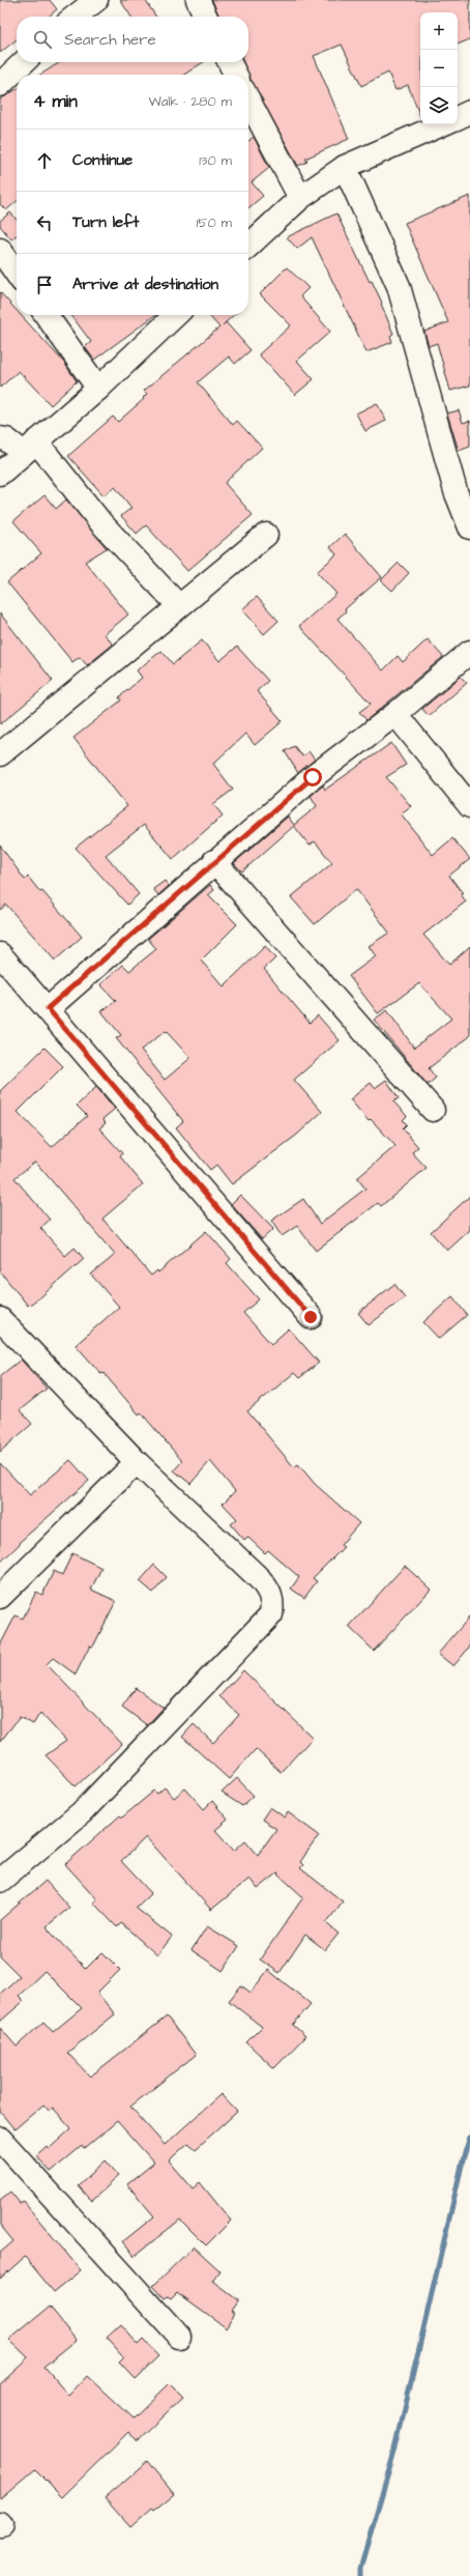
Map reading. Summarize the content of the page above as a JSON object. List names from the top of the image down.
{
  "page": {
    "map_buttons": ["+", "−"],
    "search": "Search here",
    "heading": ["4 min", "Walk · 280 m"],
    "list": [
      ["Continue", "130 m"],
      ["Turn left", "150 m"],
      "Arrive at destination"
    ]
  }
}
